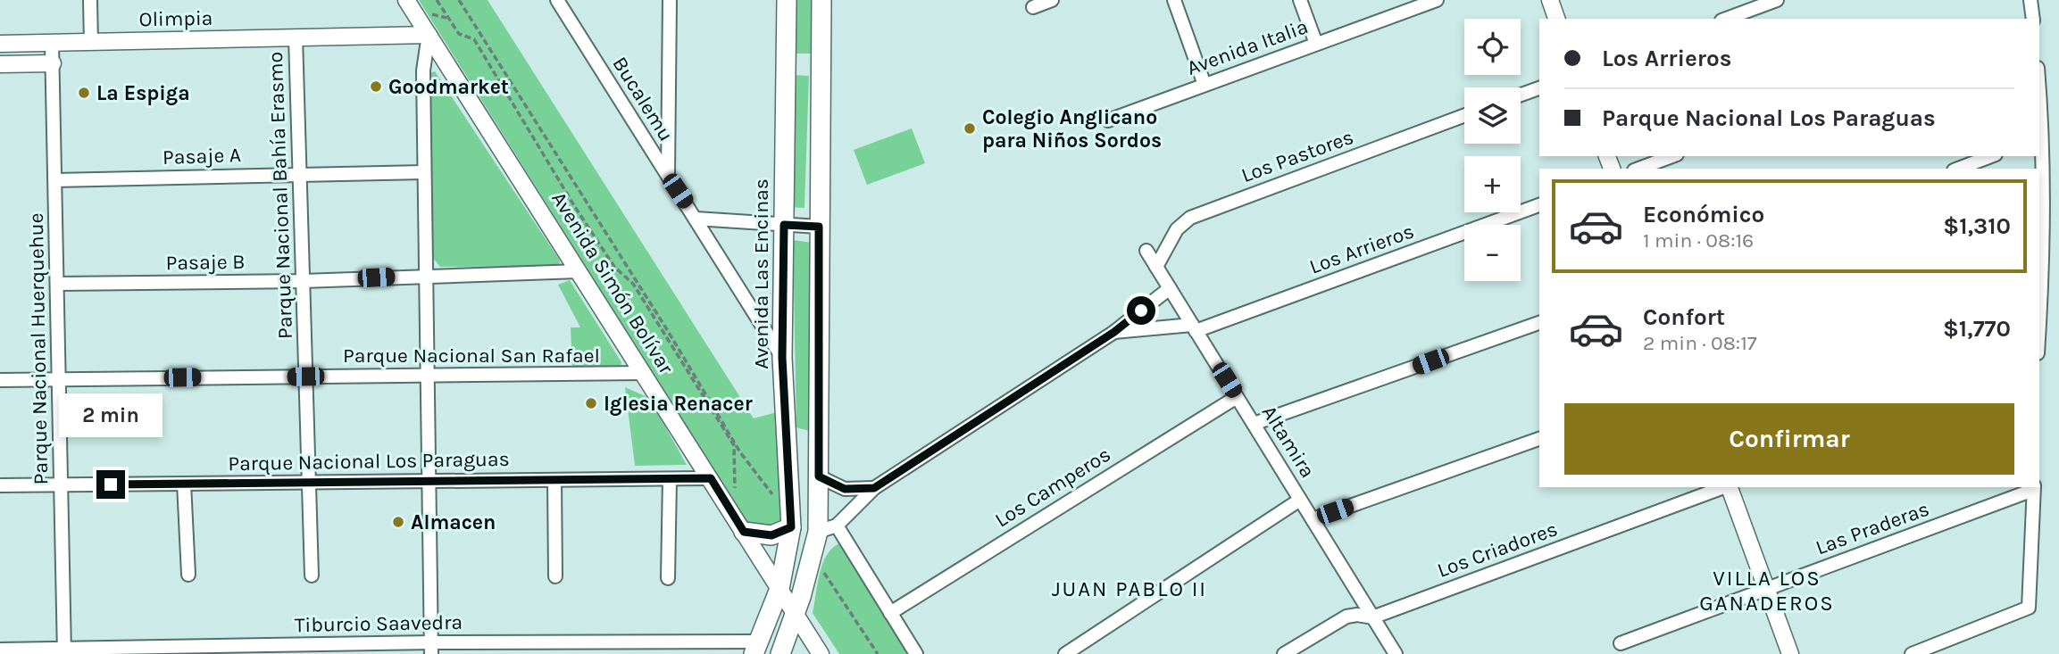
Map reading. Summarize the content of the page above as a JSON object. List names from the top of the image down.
{
  "streets": {
    "main road": ["Avenida Las Encinas"],
    "street": [
      "Olimpia",
      "Avenida Italia",
      "Bucalemu",
      "Pasaje A",
      "Los Pastores",
      "Parque Nacional Bahía Erasmo",
      "Los Arrieros",
      "Pasaje B",
      "Avenida Simón Bolívar",
      "Parque Nacional Huerquehue",
      "Parque Nacional San Rafael",
      "Altamira",
      "Parque Nacional Los Paraguas",
      "Los Camperos",
      "Las Praderas",
      "Los Criadores",
      "Tiburcio Saavedra"
    ]
  },
  "crossings": [
    ["Olimpia", "Parque Nacional Bahía Erasmo"],
    ["Olimpia", "Avenida Simón Bolívar"],
    ["Olimpia", "Parque Nacional Huerquehue"],
    ["Bucalemu", "Avenida Las Encinas"],
    ["Pasaje A", "Parque Nacional Bahía Erasmo"],
    ["Pasaje A", "Parque Nacional Huerquehue"],
    ["Los Pastores", "Altamira"],
    ["Parque Nacional Bahía Erasmo", "Pasaje B"],
    ["Parque Nacional Bahía Erasmo", "Parque Nacional San Rafael"],
    ["Parque Nacional Bahía Erasmo", "Parque Nacional Los Paraguas"],
    ["Los Arrieros", "Altamira"],
    ["Pasaje B", "Avenida Simón Bolívar"],
    ["Pasaje B", "Parque Nacional Huerquehue"],
    ["Avenida Las Encinas", "Avenida Simón Bolívar"],
    ["Avenida Las Encinas", "Tiburcio Saavedra"],
    ["Avenida Simón Bolívar", "Parque Nacional San Rafael"],
    ["Avenida Simón Bolívar", "Parque Nacional Los Paraguas"],
    ["Parque Nacional Huerquehue", "Parque Nacional San Rafael"],
    ["Parque Nacional Huerquehue", "Parque Nacional Los Paraguas"],
    ["Parque Nacional Huerquehue", "Tiburcio Saavedra"],
    ["Altamira", "Los Camperos"],
    ["Altamira", "Los Criadores"]
  ],
  "districts": ["VILLA LOS GANADEROS", "JUAN PABLO II"],
  "places": [
    "Goodmarket",
    "La Espiga",
    "Colegio Anglicano para Niños Sordos",
    "Iglesia Renacer",
    "Almacen"
  ],
  "page": {
    "map_buttons": ["+", "−"],
    "banner": ["Los Arrieros", "Parque Nacional Los Paraguas"],
    "list": [
      {
        "name": "Económico",
        "note": "1 min · 08:16",
        "value": "$1,310"
      },
      {
        "name": "Confort",
        "note": "2 min · 08:17",
        "value": "$1,770"
      }
    ],
    "buttons": "Confirmar",
    "bubble": "2 min"
  }
}
